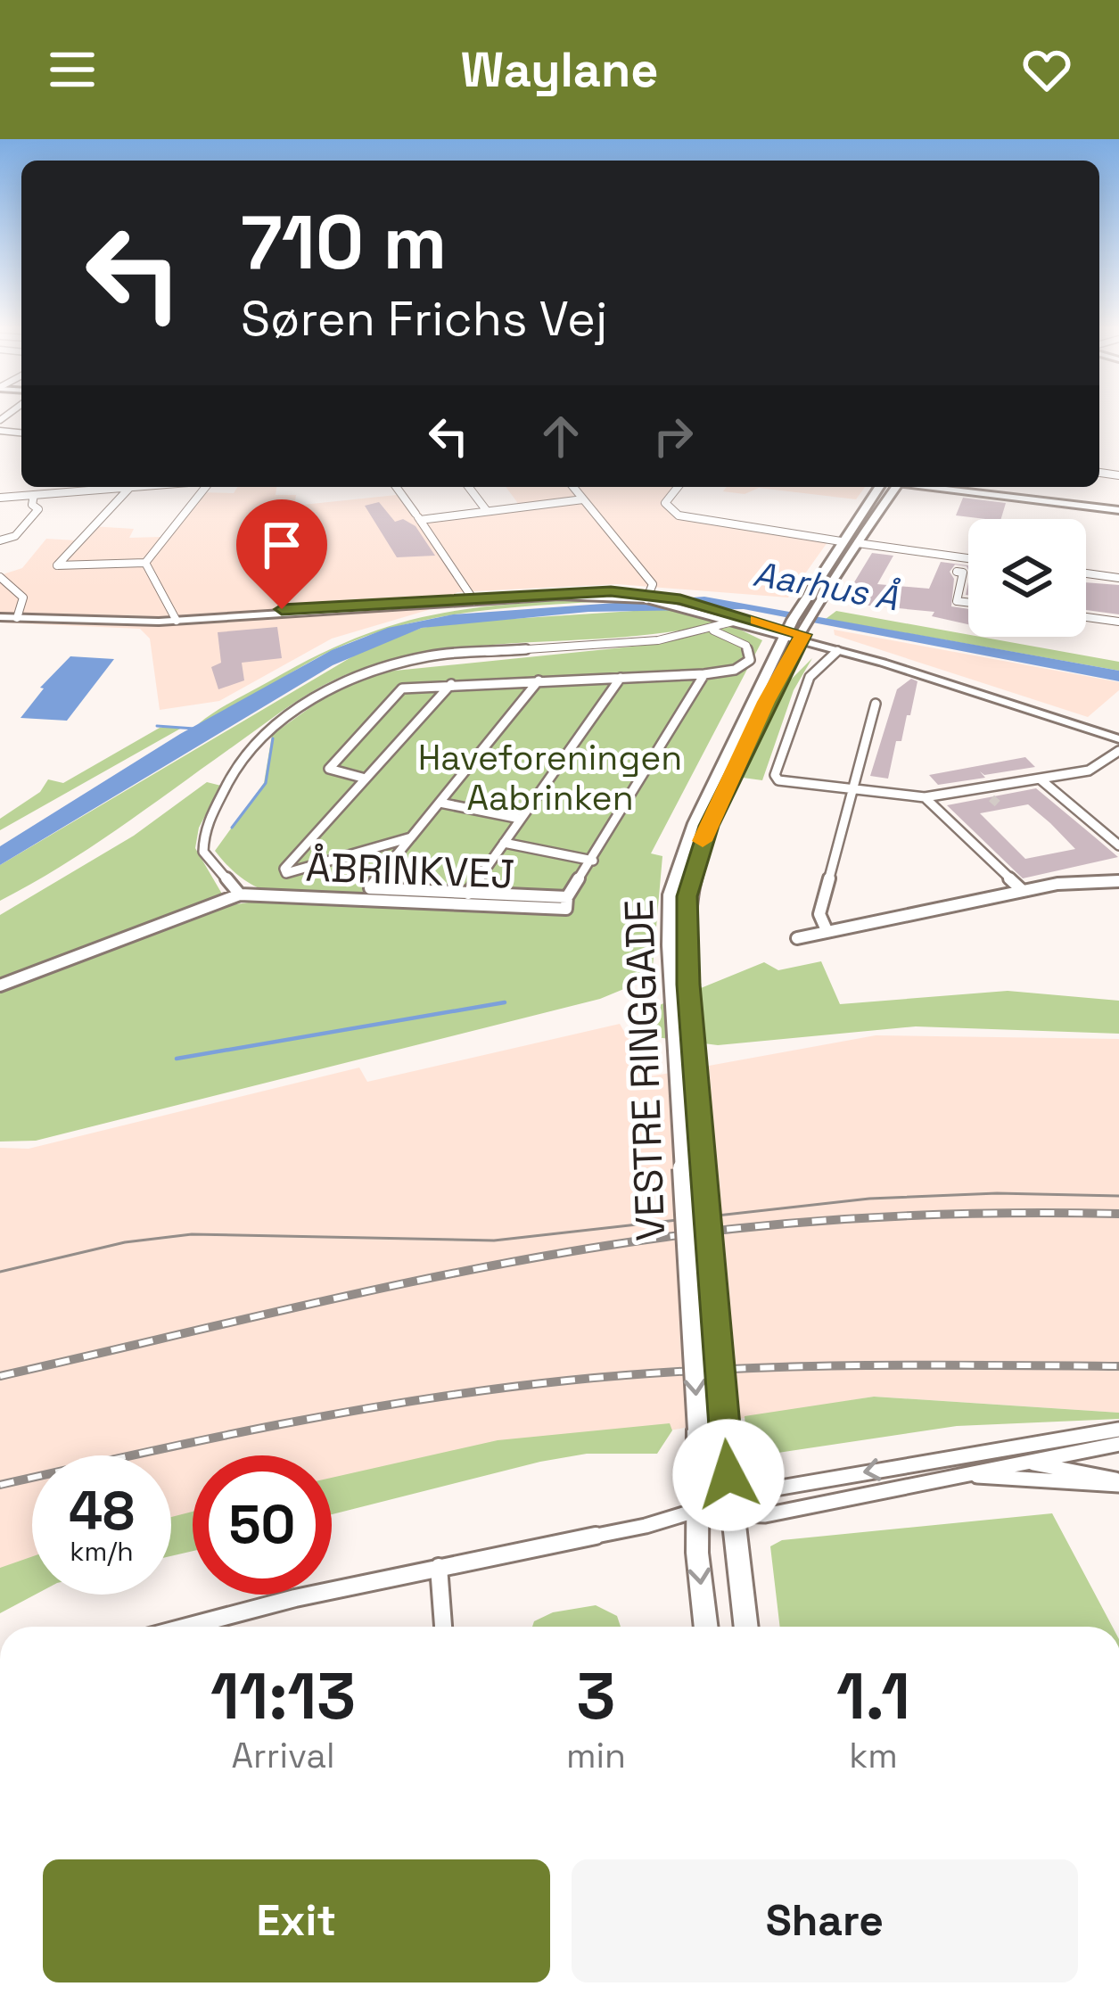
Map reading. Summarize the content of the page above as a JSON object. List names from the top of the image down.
{
  "streets": {
    "main road": ["VESTRE RINGGADE"],
    "street": ["ÅBRINKVEJ"]
  },
  "water": ["Aarhus Å"],
  "parks": ["Haveforeningen Aabrinken"],
  "page": {
    "header": "Waylane",
    "turn": ["710 m", "Søren Frichs Vej"],
    "speed": "48 km/h",
    "limit": "50",
    "eta": [
      "11:13",
      "Arrival",
      "3",
      "min",
      "1.1",
      "km"
    ],
    "buttons": ["Exit", "Share"]
  }
}
